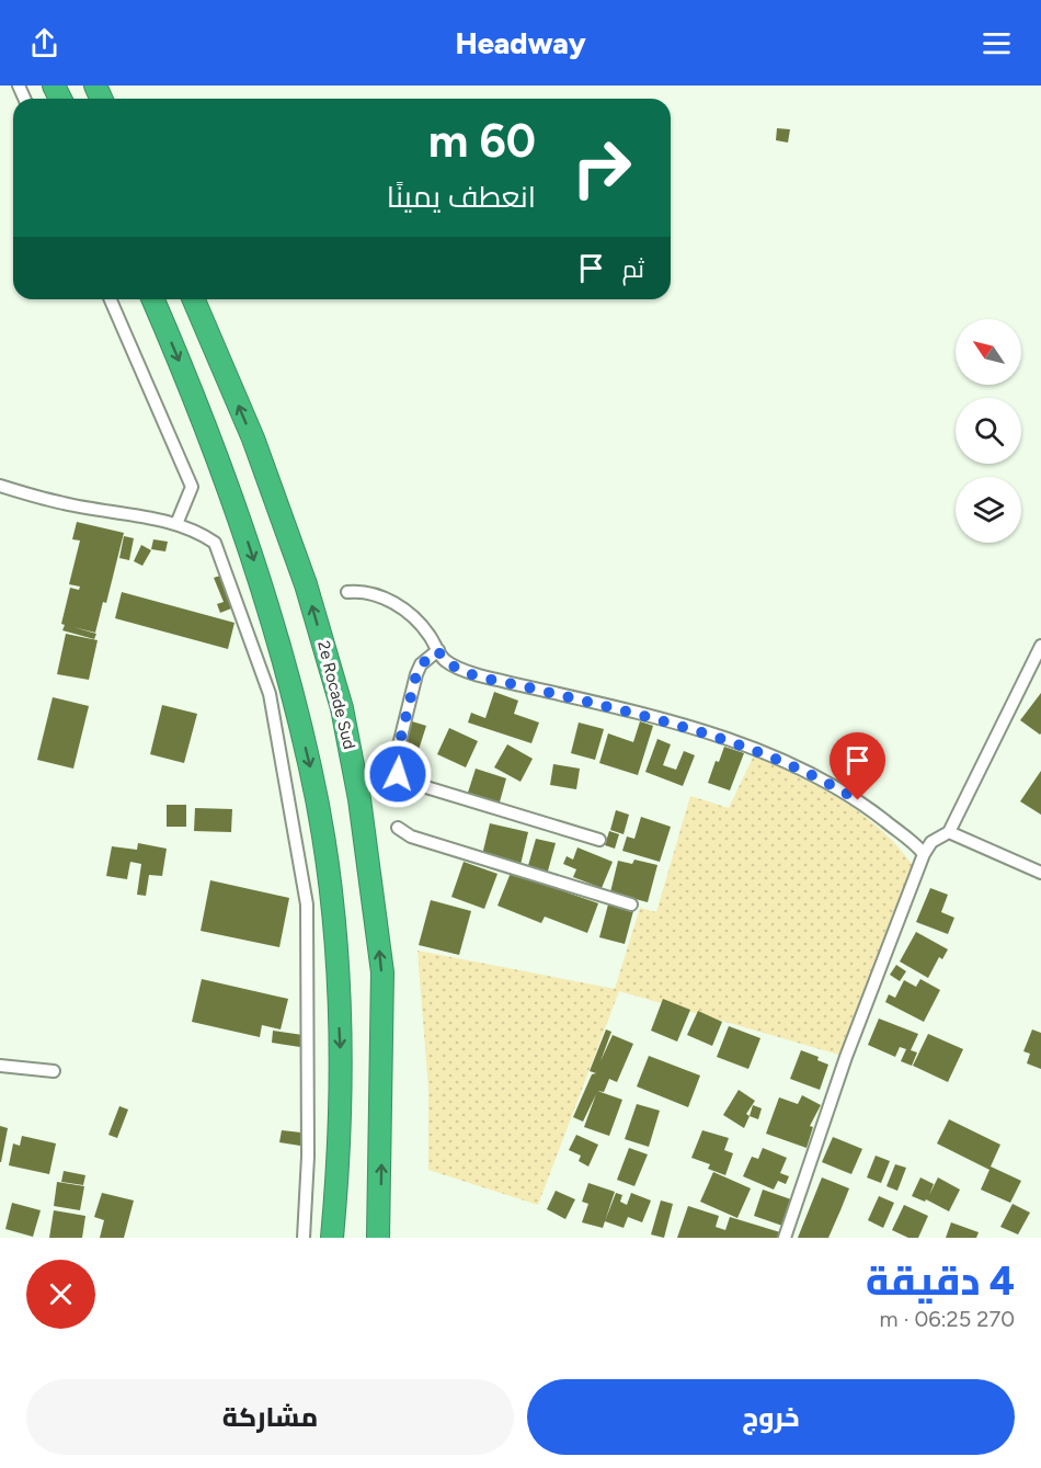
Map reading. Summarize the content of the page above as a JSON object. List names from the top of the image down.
{
  "streets": {
    "highway": ["2e Rocade Sud"]
  },
  "north": "top left",
  "page": {
    "header": "Headway",
    "turn": ["60 m", "انعطف يمينًا"],
    "then": "ثم",
    "heading": ["4 دقيقة", "270 m · 06:25"],
    "buttons": ["خروج", "مشاركة"]
  }
}
